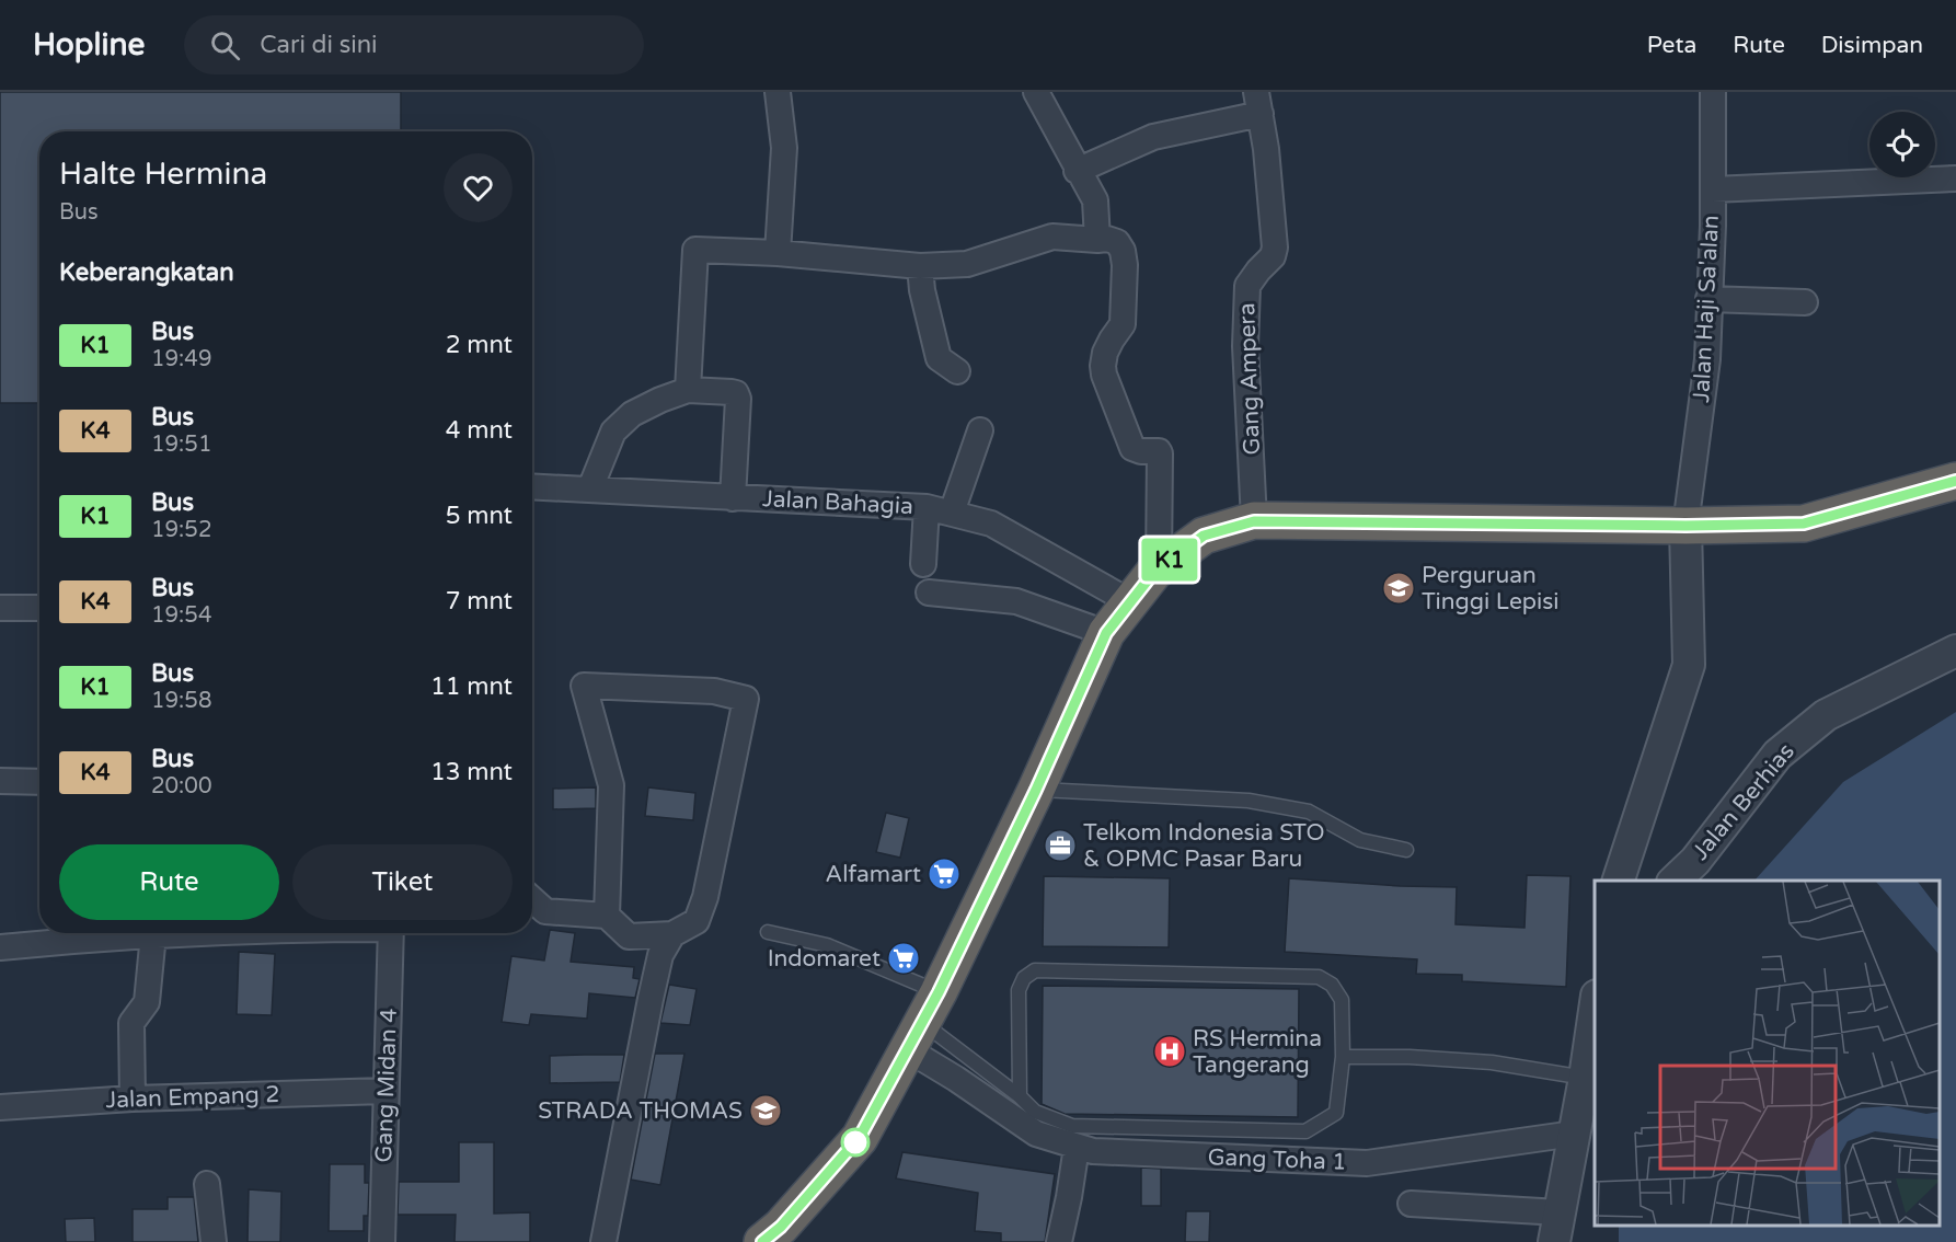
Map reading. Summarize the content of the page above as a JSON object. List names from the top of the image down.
{
  "streets": {
    "street": [
      "Jalan Haji Sa'alan",
      "Gang Ampera",
      "Jalan Bahagia",
      "Jalan Berhias",
      "Gang Midan 4",
      "Jalan Empang 2",
      "Gang Toha 1"
    ]
  },
  "crossings": [
    ["Gang Midan 4", "Jalan Empang 2"]
  ],
  "places": {
    "school or university": ["Perguruan Tinggi Lepisi", "STRADA THOMAS"],
    "office": ["Telkom Indonesia STO & OPMC Pasar Baru"],
    "supermarket": ["Alfamart", "Indomaret"],
    "hospital": ["RS Hermina Tangerang"]
  },
  "lines": ["bus line K1"],
  "page": {
    "header": "Hopline",
    "search": "Cari di sini",
    "nav": ["Peta", "Rute", "Disimpan"],
    "on_map": "K1",
    "heading": [
      ["Halte Hermina", "Bus"],
      "Keberangkatan"
    ],
    "list": [
      {
        "mark": "K1",
        "name": "Bus",
        "note": "19:49",
        "value": "2 mnt"
      },
      {
        "mark": "K4",
        "name": "Bus",
        "note": "19:51",
        "value": "4 mnt"
      },
      {
        "mark": "K1",
        "name": "Bus",
        "note": "19:52",
        "value": "5 mnt"
      },
      {
        "mark": "K4",
        "name": "Bus",
        "note": "19:54",
        "value": "7 mnt"
      },
      {
        "mark": "K1",
        "name": "Bus",
        "note": "19:58",
        "value": "11 mnt"
      },
      {
        "mark": "K4",
        "name": "Bus",
        "note": "20:00",
        "value": "13 mnt"
      }
    ],
    "buttons": ["Rute", "Tiket"]
  }
}
